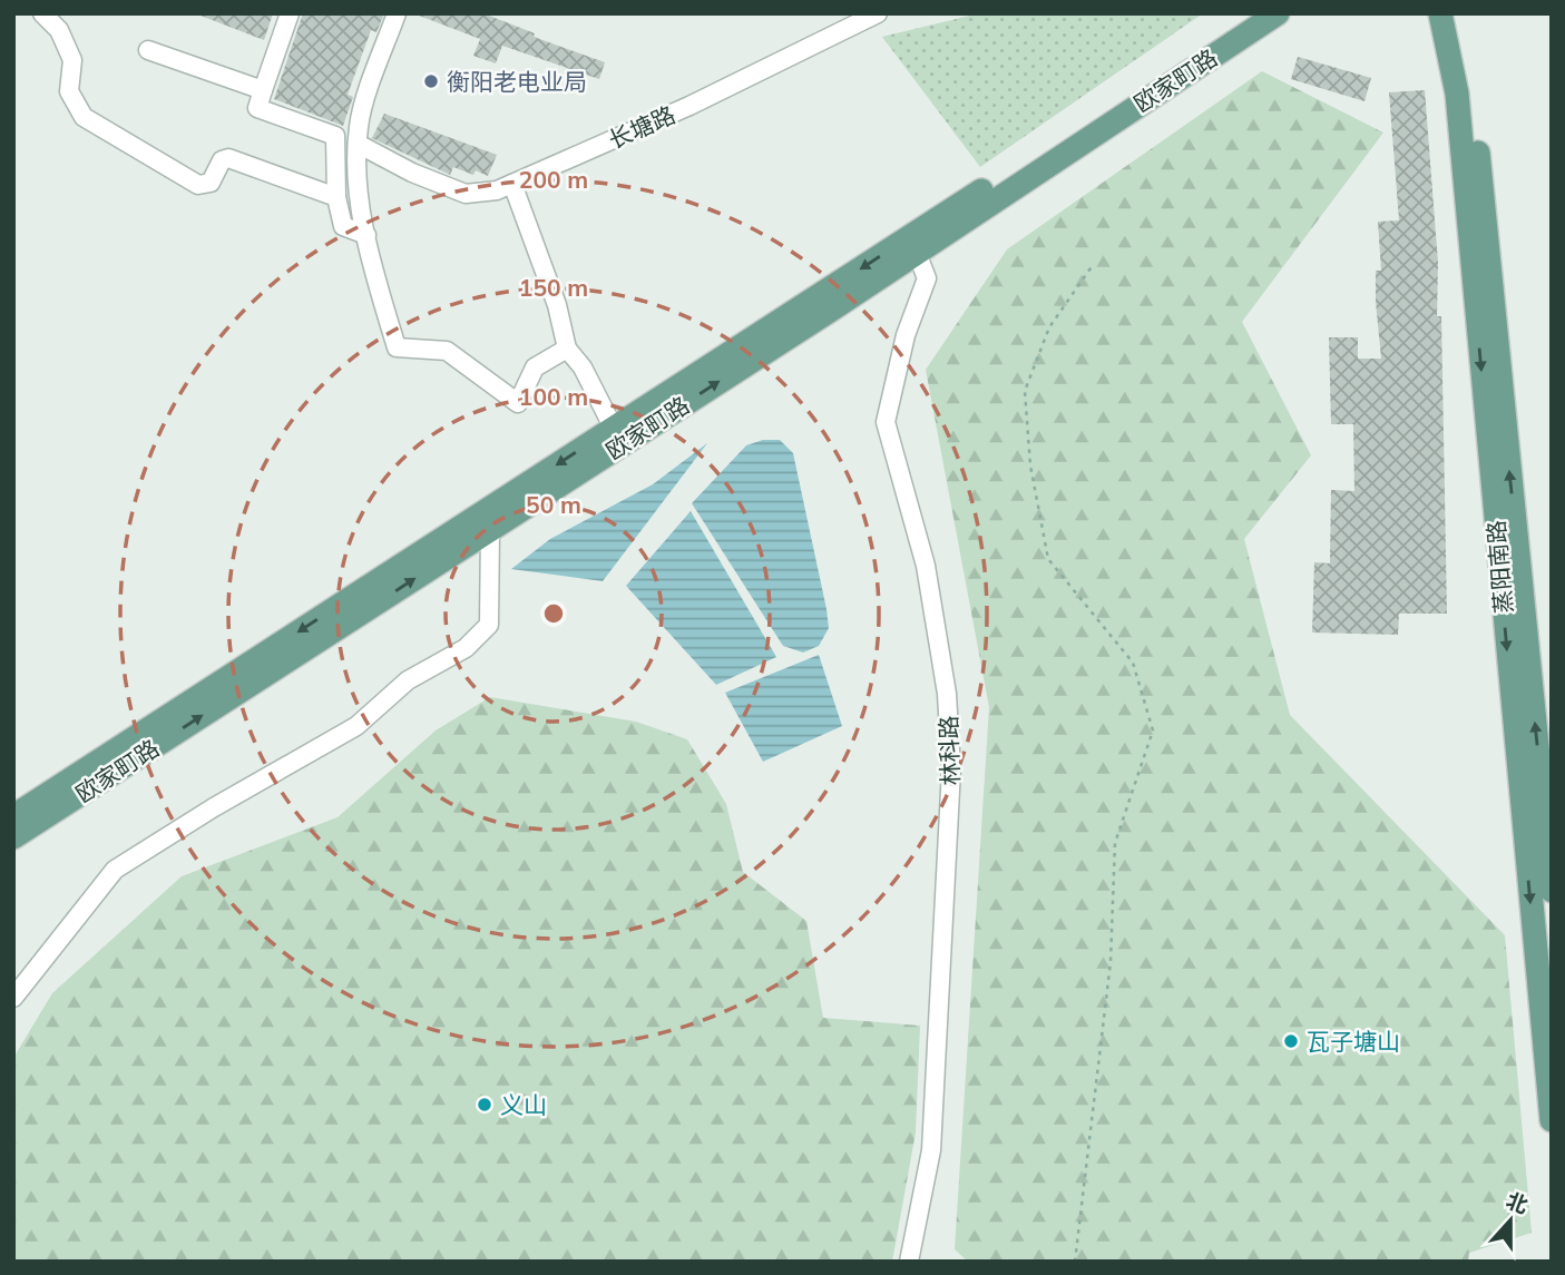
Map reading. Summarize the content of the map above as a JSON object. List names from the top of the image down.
{
  "streets": {
    "main road": ["欧家町路", "蒸阳南路"],
    "street": ["长塘路", "林科路"]
  },
  "crossings": [
    ["欧家町路", "林科路"]
  ],
  "places": ["衡阳老电业局", "瓦子塘山", "义山"],
  "north": "top",
  "rings": [
    "200 m",
    "150 m",
    "100 m",
    "50 m"
  ]
}
